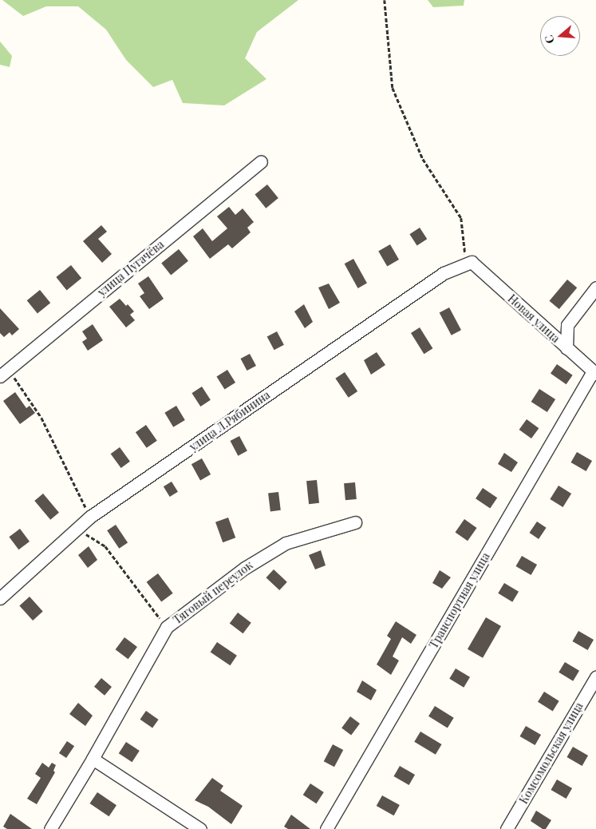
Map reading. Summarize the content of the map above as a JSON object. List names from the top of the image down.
{
  "streets": {
    "street": [
      "улица Пугачёва",
      "Новая улица",
      "улица Л.Рябинина",
      "Тяговый переулок",
      "Транспортная улица",
      "Комсомольская улица"
    ]
  },
  "crossings": [
    ["Новая улица", "улица Л.Рябинина"],
    ["Новая улица", "Транспортная улица"]
  ],
  "north": "left"
}
